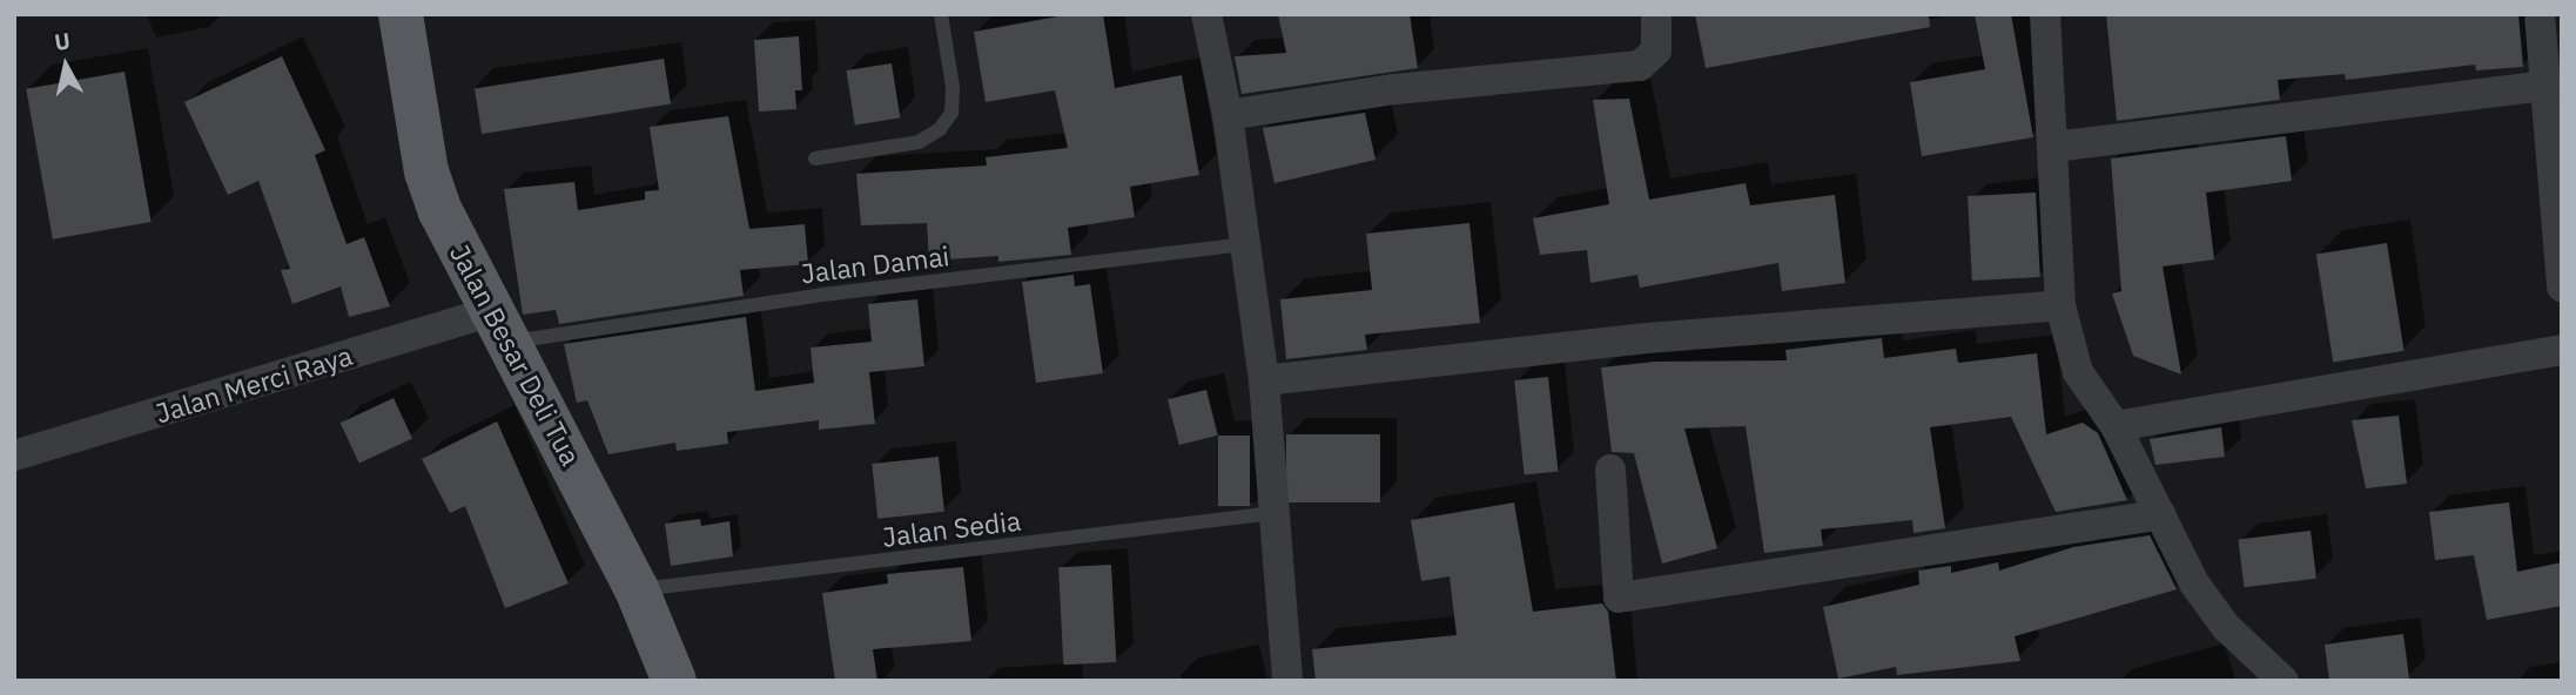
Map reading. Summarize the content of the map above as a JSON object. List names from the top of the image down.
{
  "streets": {
    "main road": ["Jalan Besar Deli Tua"],
    "street": ["Jalan Merci Raya"],
    "lane": ["Jalan Damai", "Jalan Sedia"]
  },
  "crossings": [
    ["Jalan Damai", "Jalan Besar Deli Tua"],
    ["Jalan Damai", "Jalan Merci Raya"],
    ["Jalan Besar Deli Tua", "Jalan Merci Raya"],
    ["Jalan Besar Deli Tua", "Jalan Sedia"]
  ],
  "north": "top"
}
